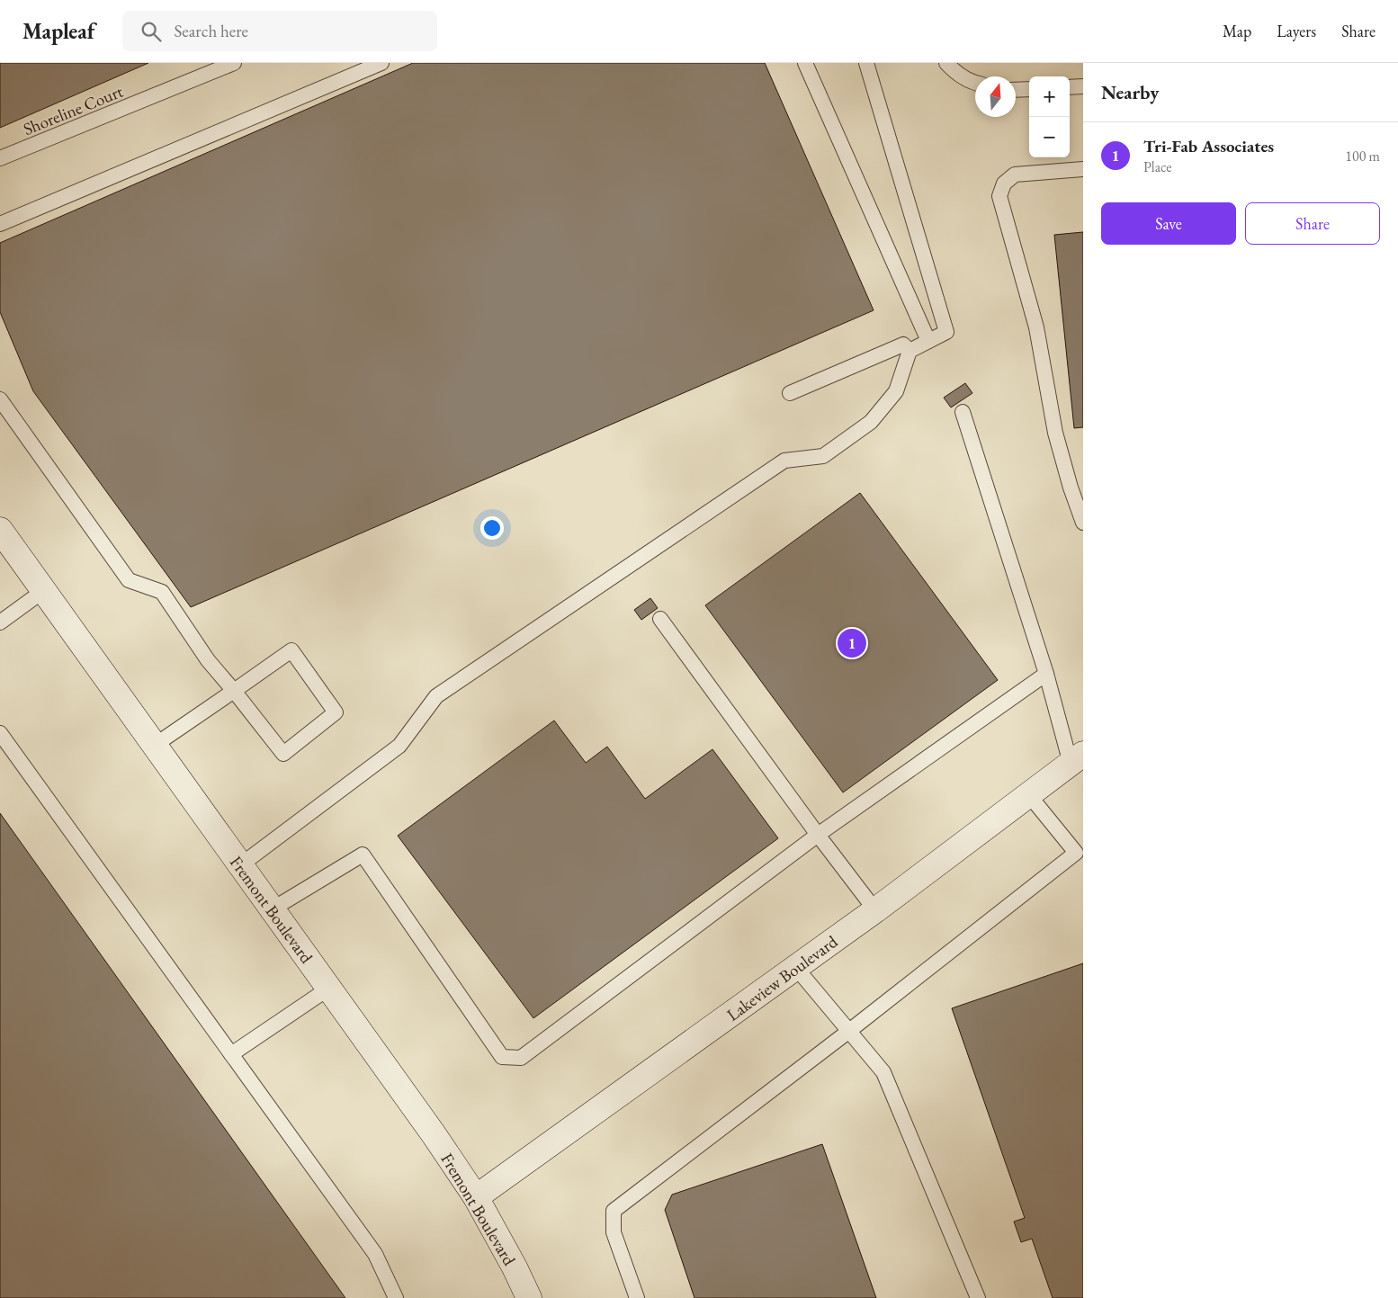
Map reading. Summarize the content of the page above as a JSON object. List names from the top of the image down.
{
  "streets": {
    "main road": ["Fremont Boulevard", "Lakeview Boulevard"],
    "lane": ["Shoreline Court"]
  },
  "crossings": [
    ["Fremont Boulevard", "Lakeview Boulevard"]
  ],
  "north": "top",
  "page": {
    "header": "Mapleaf",
    "search": "Search here",
    "nav": ["Map", "Layers", "Share"],
    "heading": "Nearby",
    "map_buttons": ["+", "−"],
    "list": [
      {
        "mark": "1",
        "name": "Tri-Fab Associates",
        "note": "Place",
        "value": "100 m"
      }
    ],
    "buttons": ["Save", "Share"],
    "pins": "1"
  }
}
